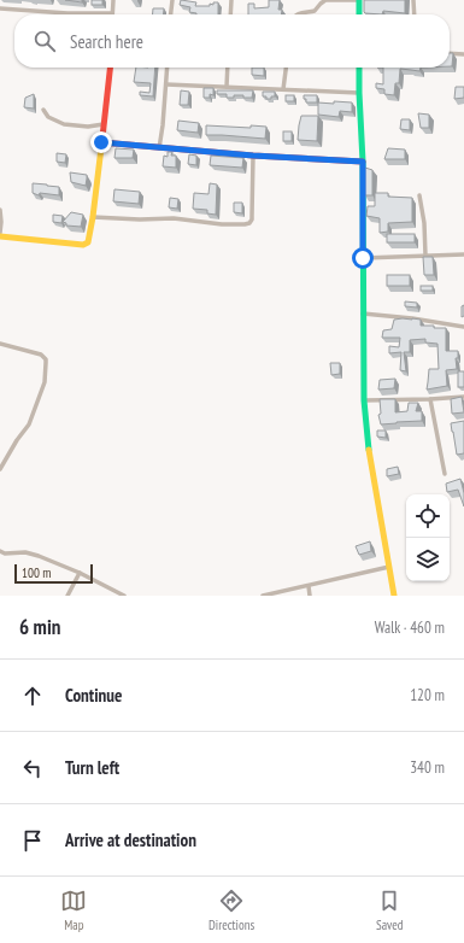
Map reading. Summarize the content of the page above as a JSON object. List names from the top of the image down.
{
  "scale_bar": "100 m",
  "page": {
    "search": "Search here",
    "scale": "100 m",
    "heading": ["6 min", "Walk · 460 m"],
    "list": [
      ["Continue", "120 m"],
      ["Turn left", "340 m"],
      "Arrive at destination"
    ],
    "nav": ["Map", "Directions", "Saved"]
  }
}
